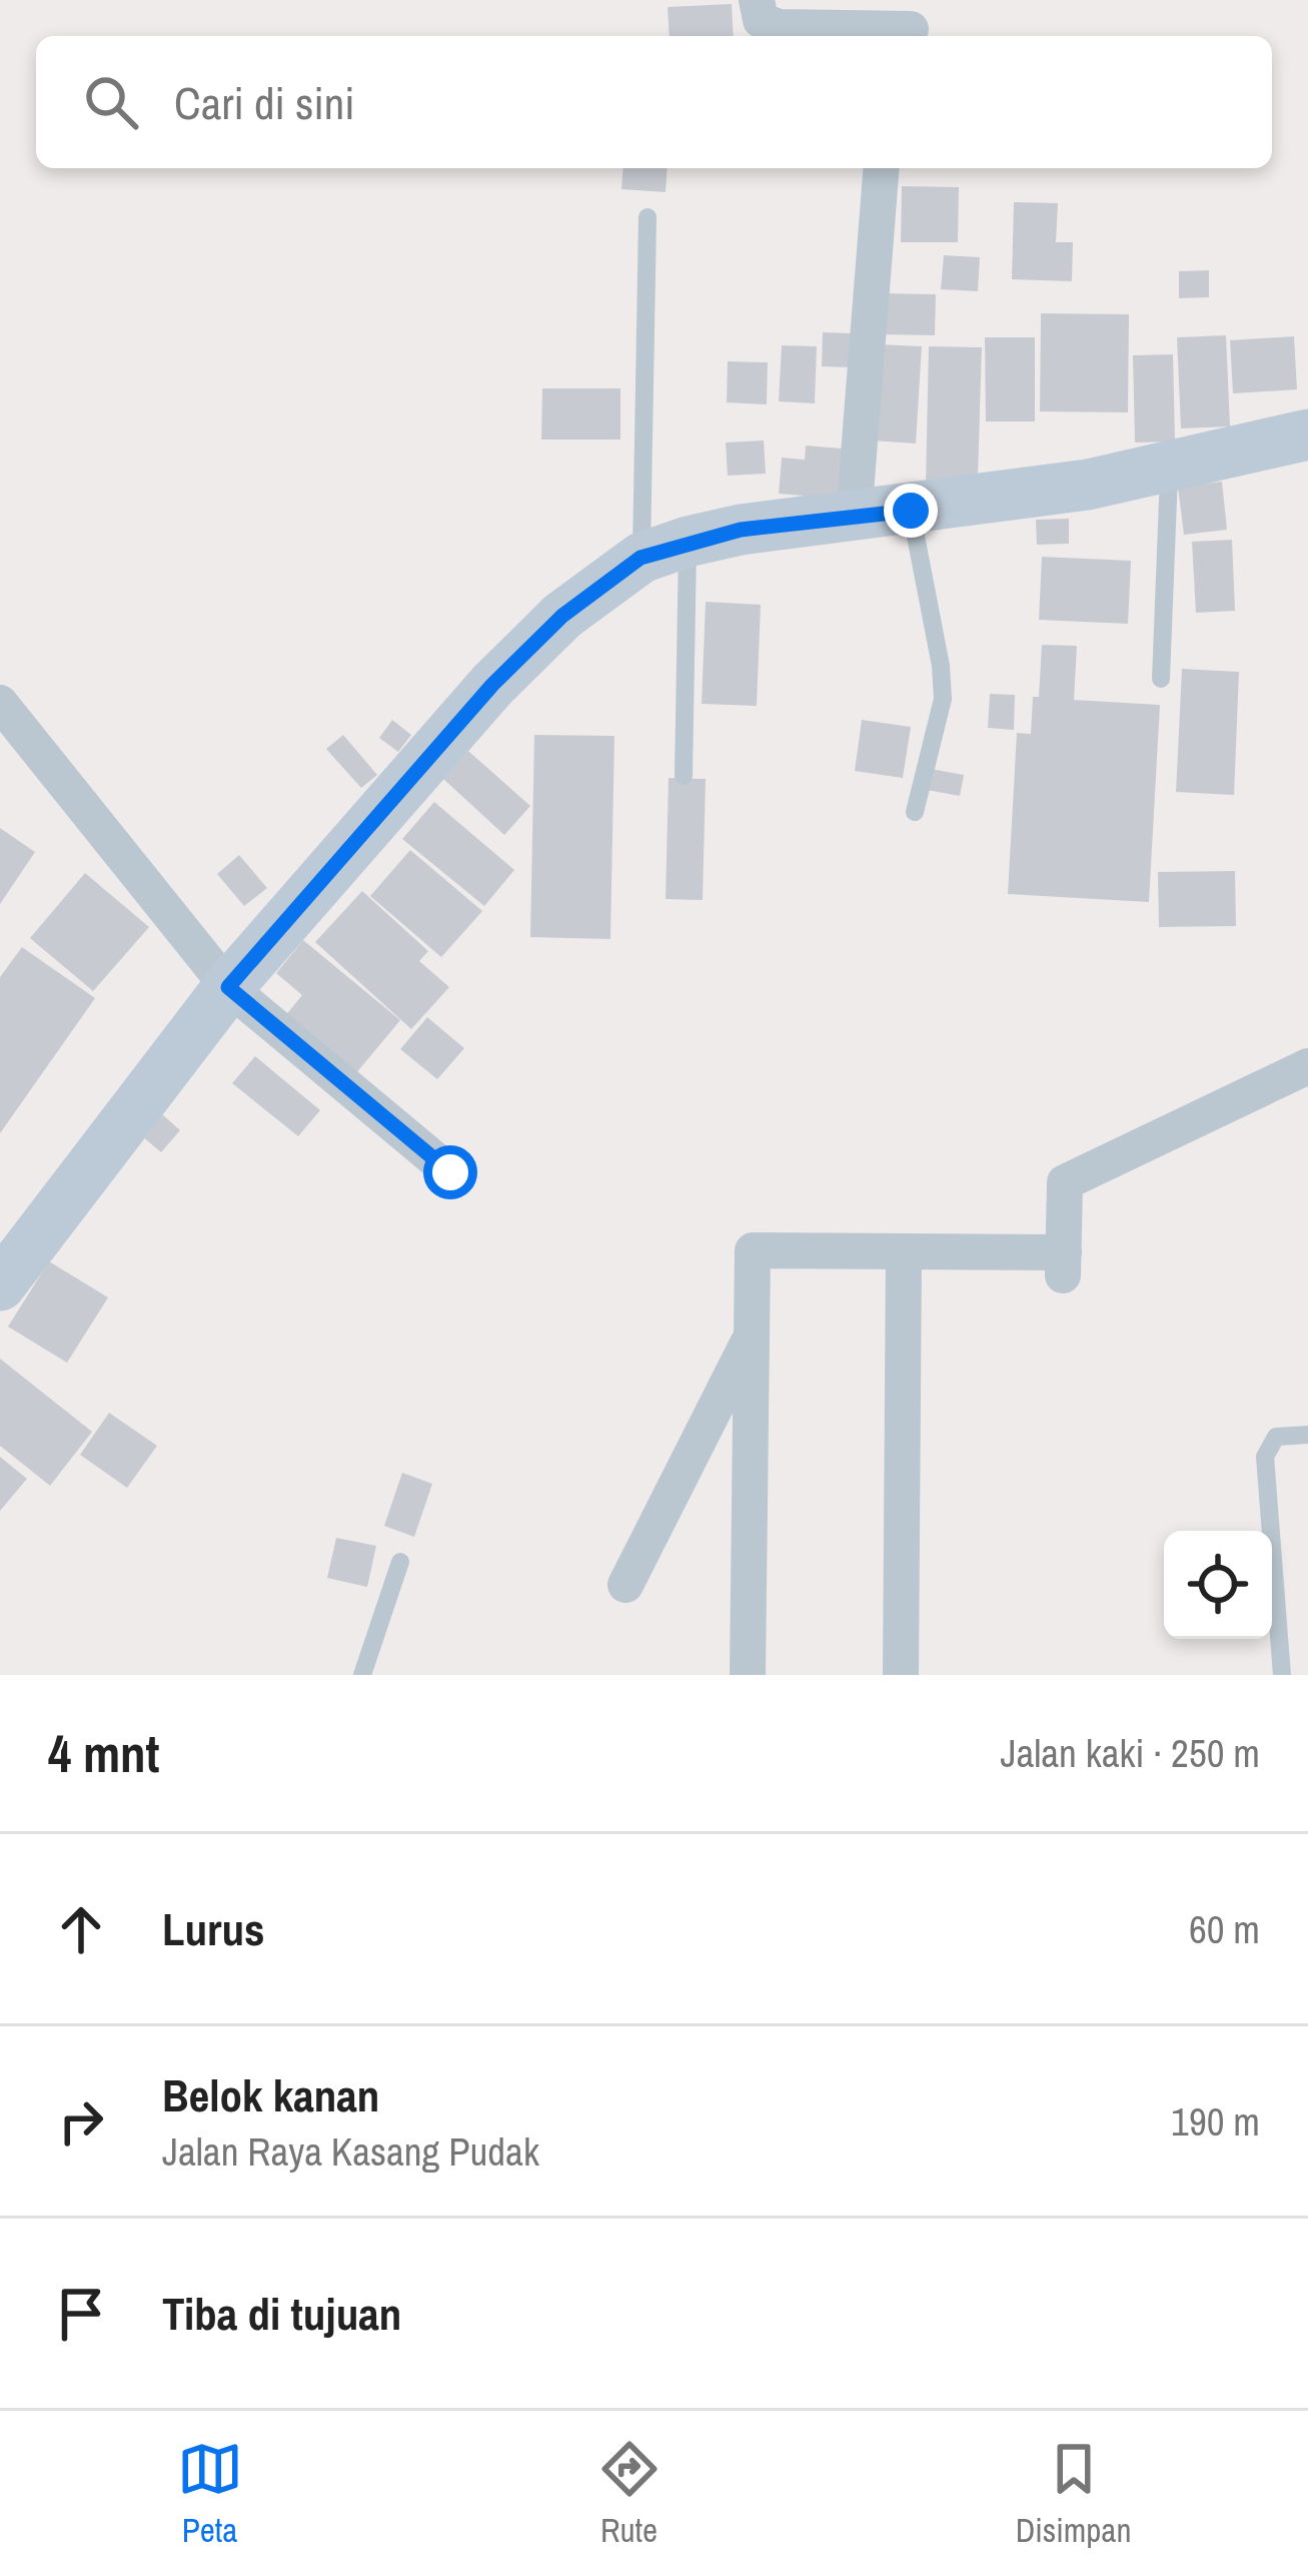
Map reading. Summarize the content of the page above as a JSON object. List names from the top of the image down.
{
  "page": {
    "search": "Cari di sini",
    "heading": ["4 mnt", "Jalan kaki · 250 m"],
    "list": [
      ["Lurus", "60 m"],
      ["Belok kanan", "Jalan Raya Kasang Pudak", "190 m"],
      "Tiba di tujuan"
    ],
    "nav": ["Peta", "Rute", "Disimpan"]
  }
}
